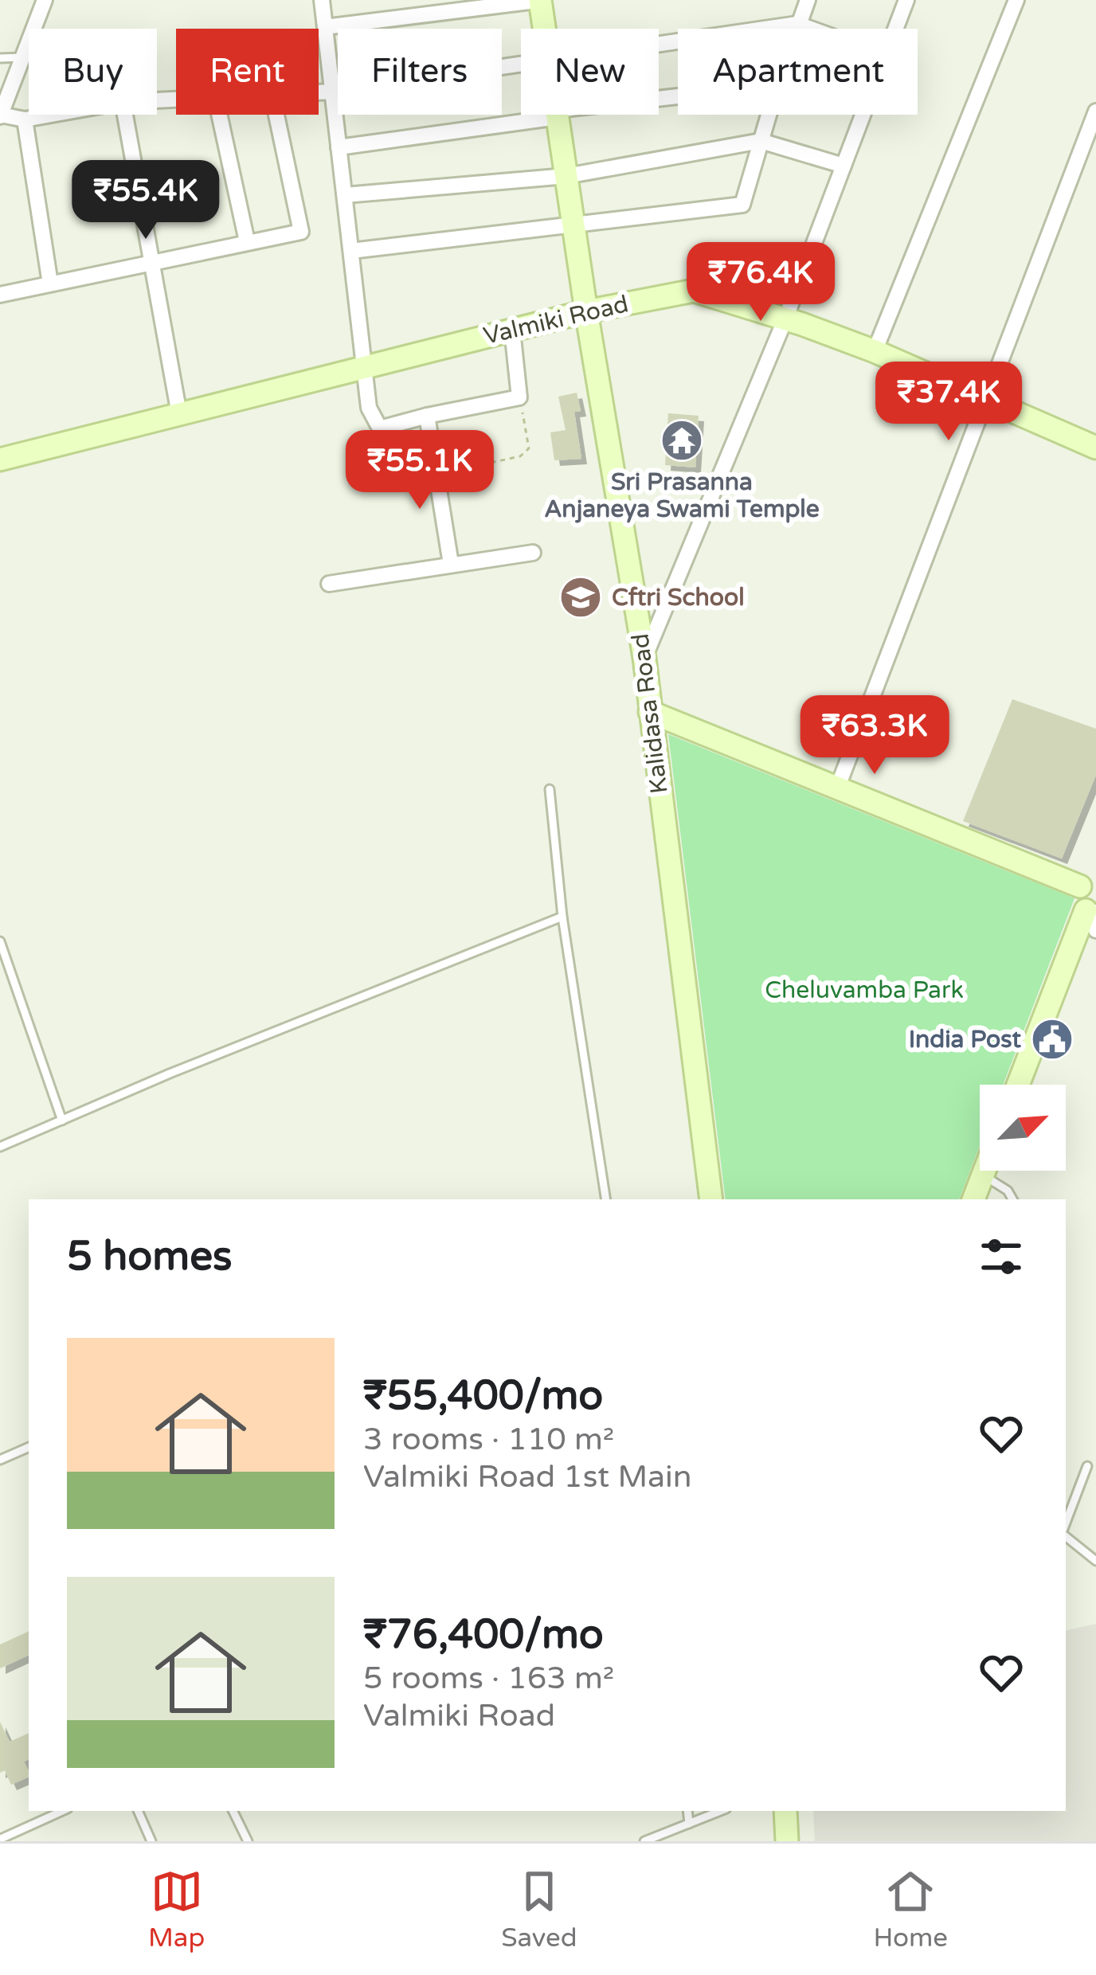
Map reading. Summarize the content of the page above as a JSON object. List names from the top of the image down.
{
  "streets": {
    "street": ["Valmiki Road", "Kalidasa Road"]
  },
  "crossings": [
    ["Valmiki Road", "Kalidasa Road"]
  ],
  "parks": ["Cheluvamba Park"],
  "places": {
    "temple": ["Sri Prasanna Anjaneya Swami Temple"],
    "school or university": ["Cftri School"],
    "public building": ["India Post"]
  },
  "north": "top right",
  "page": {
    "chip": [
      "Buy",
      "Rent",
      "Filters",
      "New",
      "Apartment"
    ],
    "price": [
      "₹55.4K",
      "₹76.4K",
      "₹37.4K",
      "₹55.1K",
      "₹63.3K"
    ],
    "heading": "5 homes",
    "list": [
      {
        "name": "₹55,400/mo",
        "note": "3 rooms · 110 m² · Valmiki Road 1st Main"
      },
      {
        "name": "₹76,400/mo",
        "note": "5 rooms · 163 m² · Valmiki Road"
      }
    ],
    "tabs": ["Map", "Saved", "Home"]
  }
}
